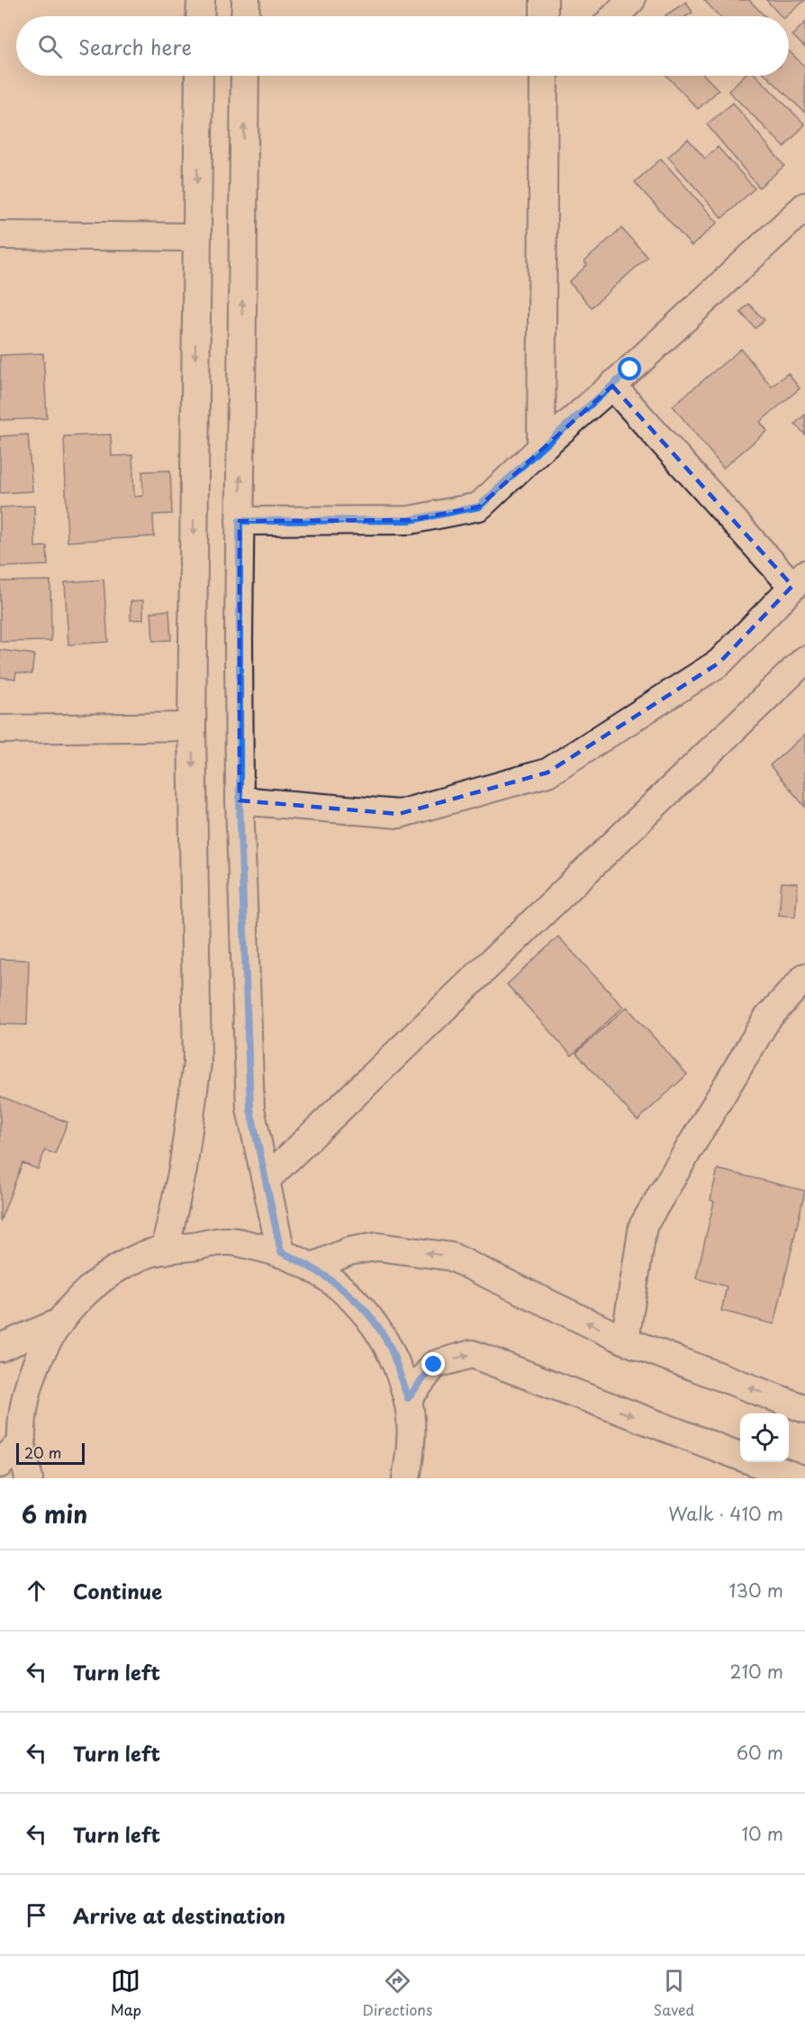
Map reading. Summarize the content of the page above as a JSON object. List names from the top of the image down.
{
  "scale_bar": "20 m",
  "page": {
    "search": "Search here",
    "scale": "20 m",
    "heading": ["6 min", "Walk · 410 m"],
    "list": [
      ["Continue", "130 m"],
      ["Turn left", "210 m"],
      ["Turn left", "60 m"],
      ["Turn left", "10 m"],
      "Arrive at destination"
    ],
    "nav": ["Map", "Directions", "Saved"]
  }
}
